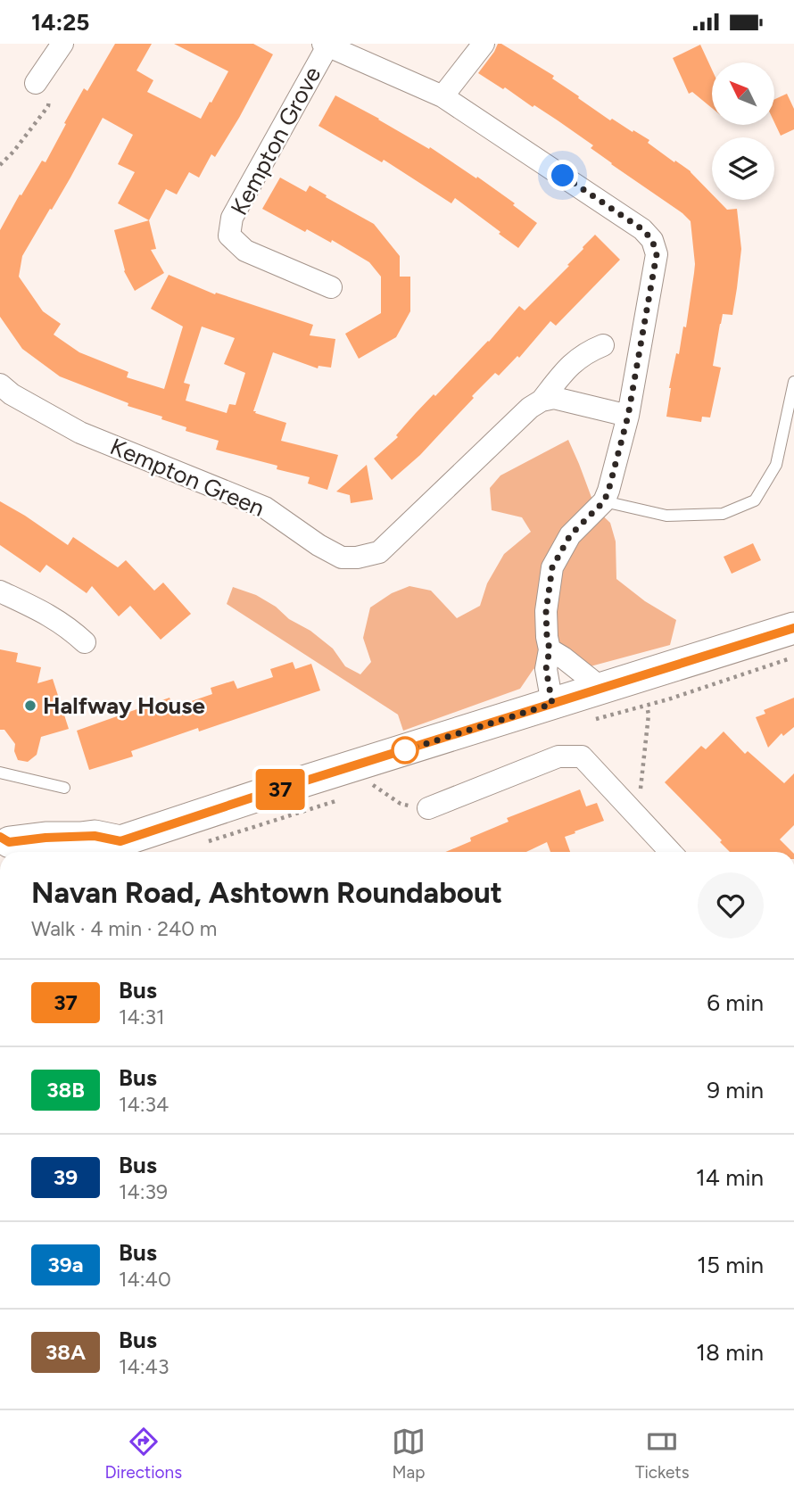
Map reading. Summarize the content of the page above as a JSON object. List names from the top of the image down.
{
  "streets": {
    "street": ["Kempton Grove", "Kempton Green"]
  },
  "places": ["Halfway House"],
  "lines": ["bus line 37"],
  "north": "top left",
  "page": {
    "status": "14:25",
    "on_map": "37",
    "heading": ["Navan Road, Ashtown Roundabout", "Walk · 4 min · 240 m"],
    "list": [
      {
        "mark": "37",
        "name": "Bus",
        "note": "14:31",
        "value": "6 min"
      },
      {
        "mark": "38B",
        "name": "Bus",
        "note": "14:34",
        "value": "9 min"
      },
      {
        "mark": "39",
        "name": "Bus",
        "note": "14:39",
        "value": "14 min"
      },
      {
        "mark": "39a",
        "name": "Bus",
        "note": "14:40",
        "value": "15 min"
      },
      {
        "mark": "38A",
        "name": "Bus",
        "note": "14:43",
        "value": "18 min"
      }
    ],
    "tabs": ["Directions", "Map", "Tickets"]
  }
}
